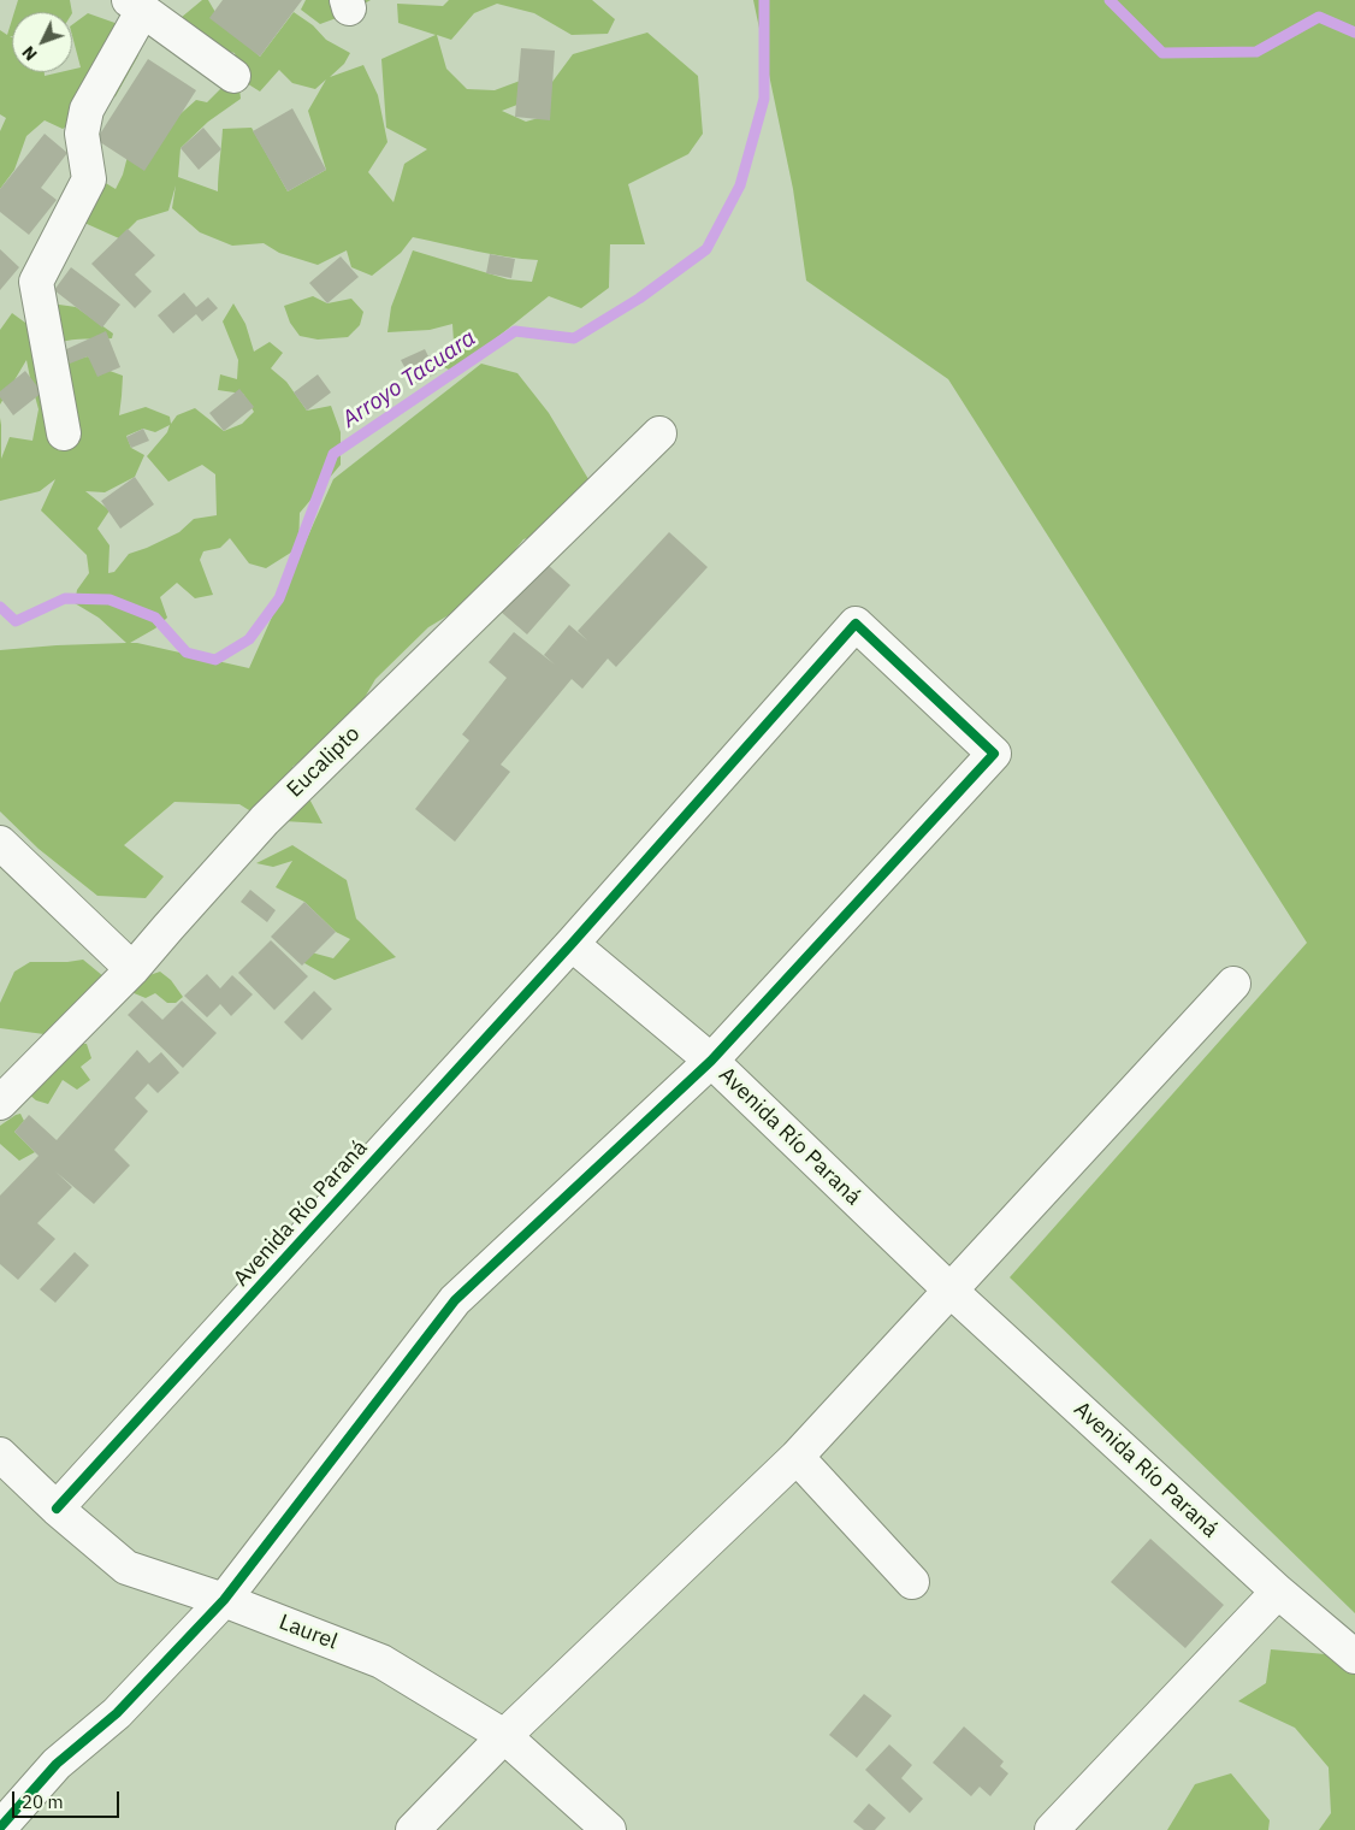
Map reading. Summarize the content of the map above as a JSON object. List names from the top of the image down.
{
  "streets": {
    "street": ["Eucalipto", "Avenida Río Paraná", "Laurel"]
  },
  "crossings": [
    ["Avenida Río Paraná", "Laurel"]
  ],
  "water": ["Arroyo Tacuara"],
  "scale_bar": "20 m",
  "north": "bottom left"
}
